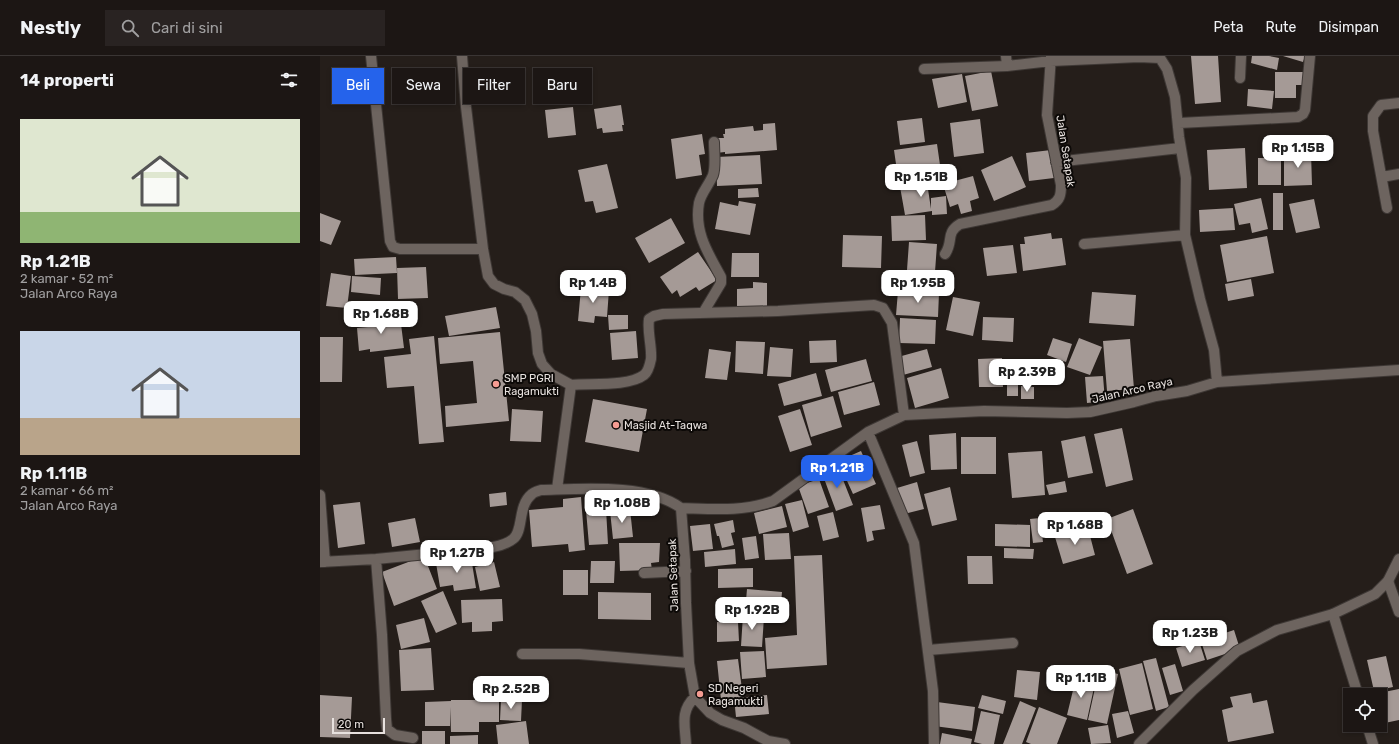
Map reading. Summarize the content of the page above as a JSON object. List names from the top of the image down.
{
  "streets": {
    "street": ["Jalan Setapak", "Jalan Arco Raya"]
  },
  "crossings": [
    ["Jalan Setapak", "Jalan Arco Raya"]
  ],
  "places": ["SMP PGRI Ragamukti", "Masjid At-Taqwa", "SD Negeri Ragamukti"],
  "scale_bar": "20 m",
  "page": {
    "header": "Nestly",
    "search": "Cari di sini",
    "nav": ["Peta", "Rute", "Disimpan"],
    "heading": "14 properti",
    "chip": [
      "Beli",
      "Sewa",
      "Filter",
      "Baru"
    ],
    "list": [
      {
        "name": "Rp 1.21B",
        "note": "2 kamar · 52 m² · Jalan Arco Raya"
      },
      {
        "name": "Rp 1.11B",
        "note": "2 kamar · 66 m² · Jalan Arco Raya"
      }
    ],
    "price": [
      "Rp 1.15B",
      "Rp 1.51B",
      "Rp 1.4B",
      "Rp 1.95B",
      "Rp 1.68B",
      "Rp 2.39B",
      "Rp 1.21B",
      "Rp 1.08B",
      "Rp 1.68B",
      "Rp 1.27B",
      "Rp 1.92B",
      "Rp 1.23B",
      "Rp 1.11B",
      "Rp 2.52B"
    ],
    "scale": "20 m"
  }
}
